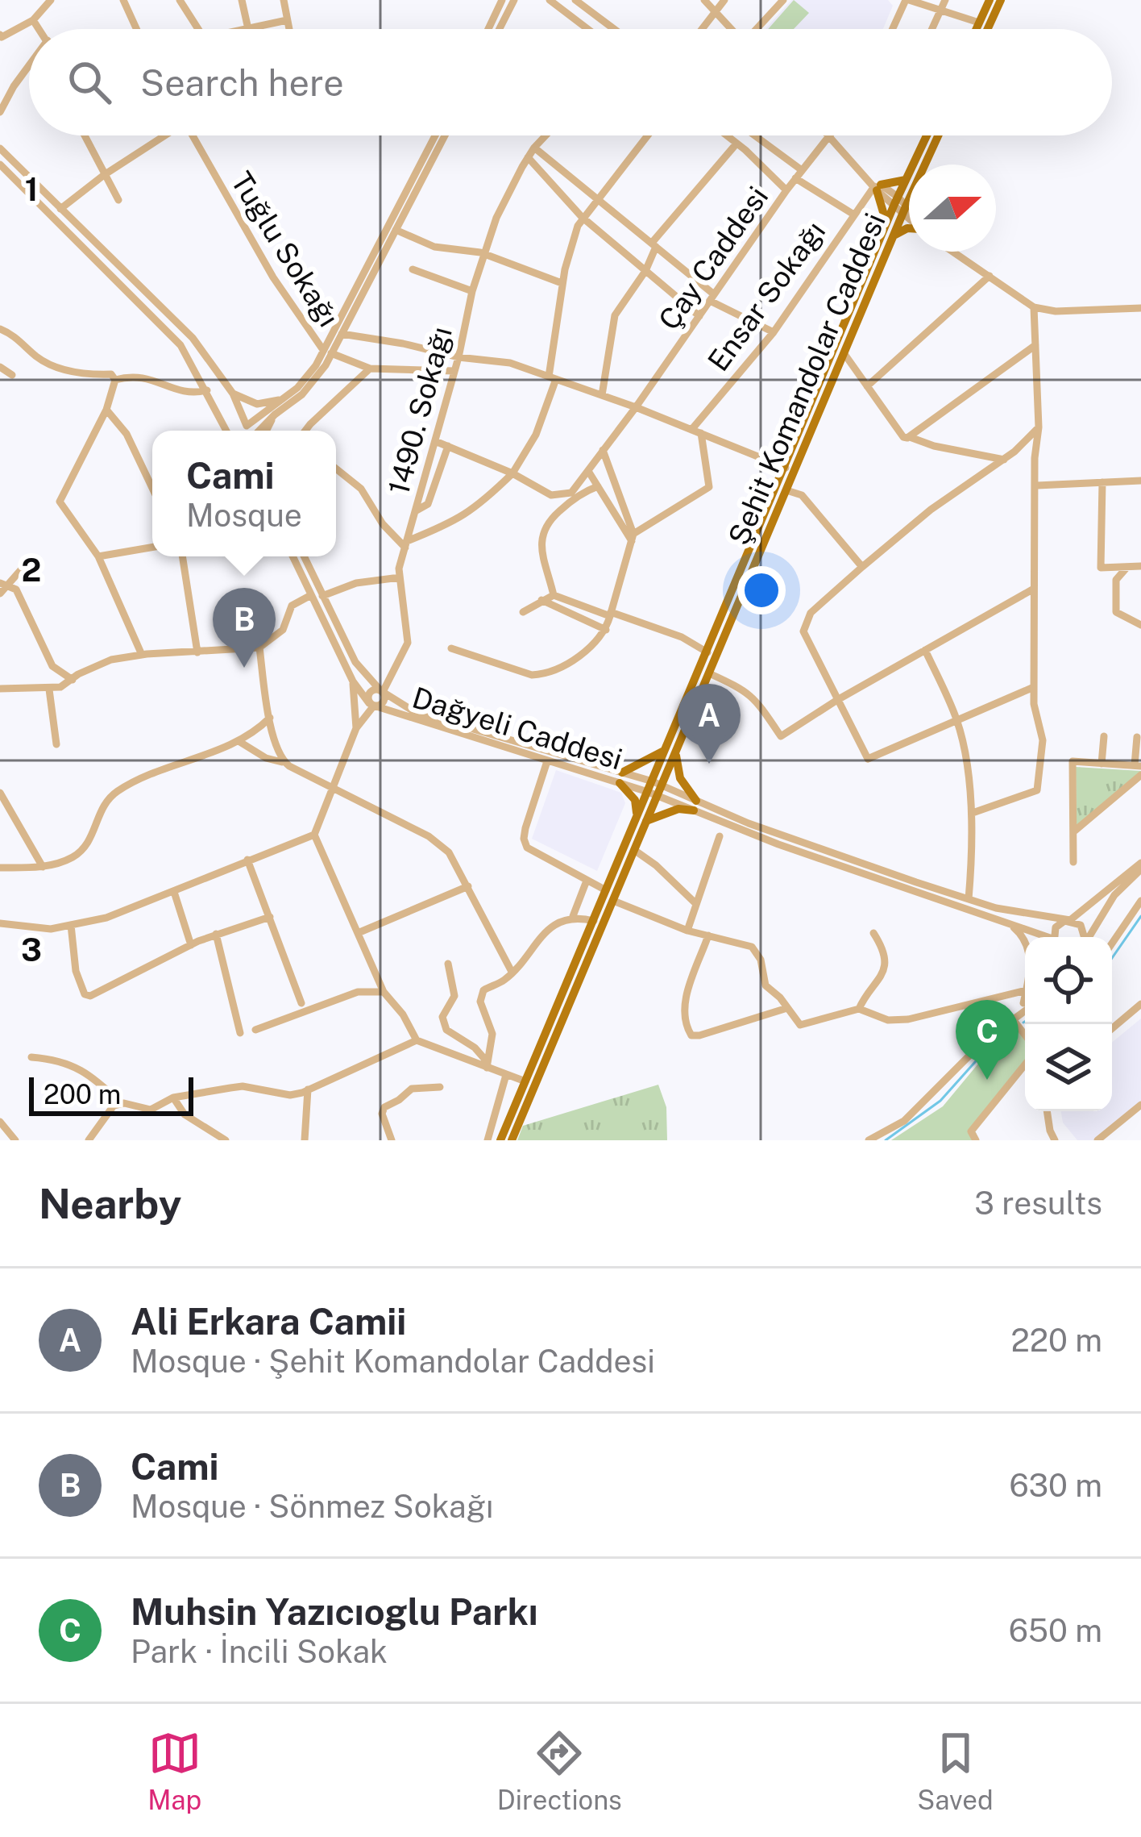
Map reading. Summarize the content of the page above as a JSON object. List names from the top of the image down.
{
  "streets": {
    "main road": ["Şehit Komandolar Caddesi"],
    "street": [
      "Tuğlu Sokağı",
      "Çay Caddesi",
      "Ensar Sokağı",
      "1490. Sokağı",
      "Dağyeli Caddesi"
    ]
  },
  "crossings": [
    ["Şehit Komandolar Caddesi", "Dağyeli Caddesi"],
    ["1490. Sokağı", "Dağyeli Caddesi"]
  ],
  "scale_bar": "200 m",
  "north": "right",
  "page": {
    "search": "Search here",
    "popup": ["Cami", "Mosque"],
    "pins": ["B", "A", "C"],
    "scale": "200 m",
    "heading": ["Nearby", "3 results"],
    "list": [
      {
        "mark": "A",
        "name": "Ali Erkara Camii",
        "note": "Mosque · Şehit Komandolar Caddesi",
        "value": "220 m"
      },
      {
        "mark": "B",
        "name": "Cami",
        "note": "Mosque · Sönmez Sokağı",
        "value": "630 m"
      },
      {
        "mark": "C",
        "name": "Muhsin Yazıcıoglu Parkı",
        "note": "Park · İncili Sokak",
        "value": "650 m"
      }
    ],
    "nav": ["Map", "Directions", "Saved"]
  },
  "grid": {
    "rows": ["1", "2", "3"]
  }
}
